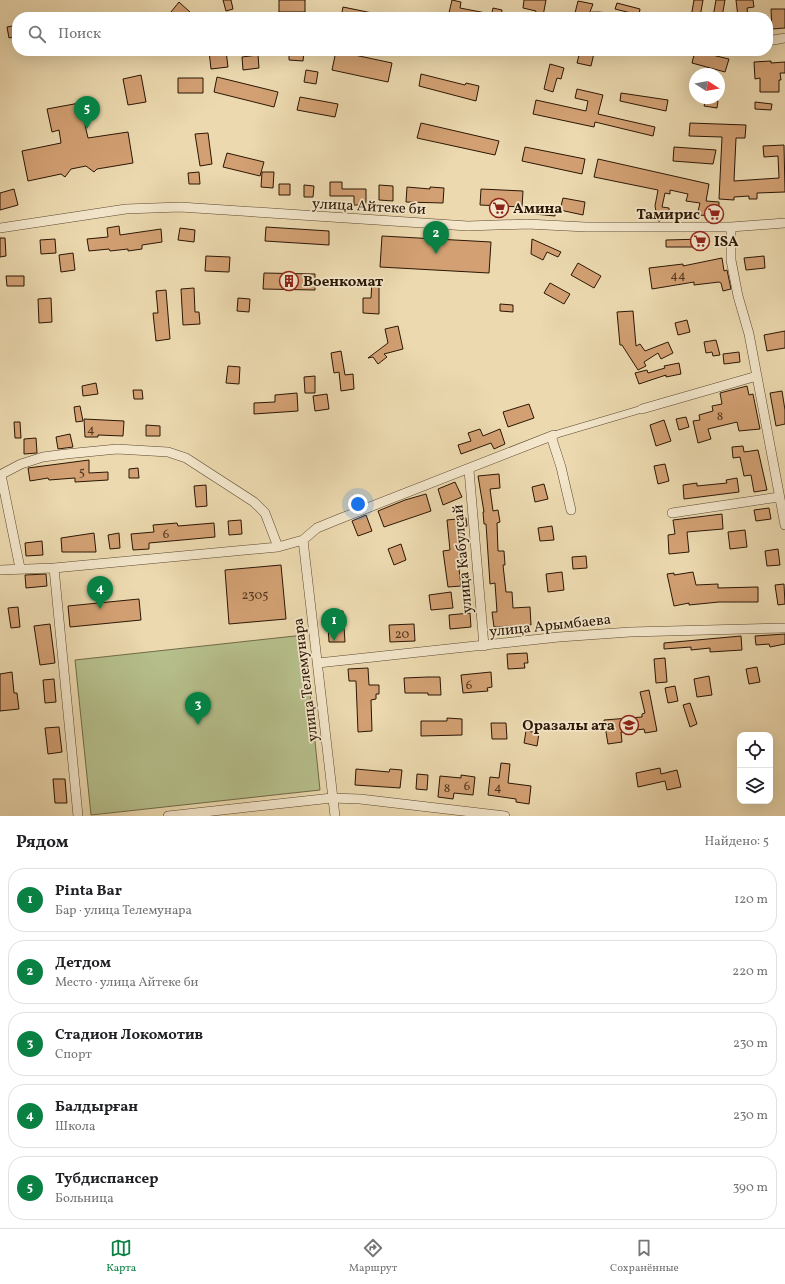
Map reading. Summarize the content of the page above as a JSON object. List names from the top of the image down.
{
  "streets": {
    "street": [
      "улица Айтеке би",
      "улица Кабулсай",
      "улица Арымбаева",
      "улица Телемунара"
    ]
  },
  "crossings": [
    ["улица Кабулсай", "улица Арымбаева"],
    ["улица Арымбаева", "улица Телемунара"]
  ],
  "places": {
    "supermarket": ["Амина", "Тамирис", "ISA"],
    "building": ["Военкомат"],
    "school or university": ["Оразалы ата"]
  },
  "house_numbers": [
    "44",
    "8",
    "4",
    "5",
    "6",
    "2305",
    "20",
    "6",
    "6",
    "4",
    "8"
  ],
  "north": "right",
  "page": {
    "search": "Поиск",
    "pins": [
      "5",
      "2",
      "4",
      "1",
      "3"
    ],
    "heading": ["Рядом", "Найдено: 5"],
    "list": [
      {
        "mark": "1",
        "name": "Pinta Bar",
        "note": "Бар · улица Телемунара",
        "value": "120 m"
      },
      {
        "mark": "2",
        "name": "Детдом",
        "note": "Место · улица Айтеке би",
        "value": "220 m"
      },
      {
        "mark": "3",
        "name": "Стадион Локомотив",
        "note": "Спорт",
        "value": "230 m"
      },
      {
        "mark": "4",
        "name": "Балдырған",
        "note": "Школа",
        "value": "230 m"
      },
      {
        "mark": "5",
        "name": "Тубдиспансер",
        "note": "Больница",
        "value": "390 m"
      }
    ],
    "nav": ["Карта", "Маршрут", "Сохранённые"]
  }
}
